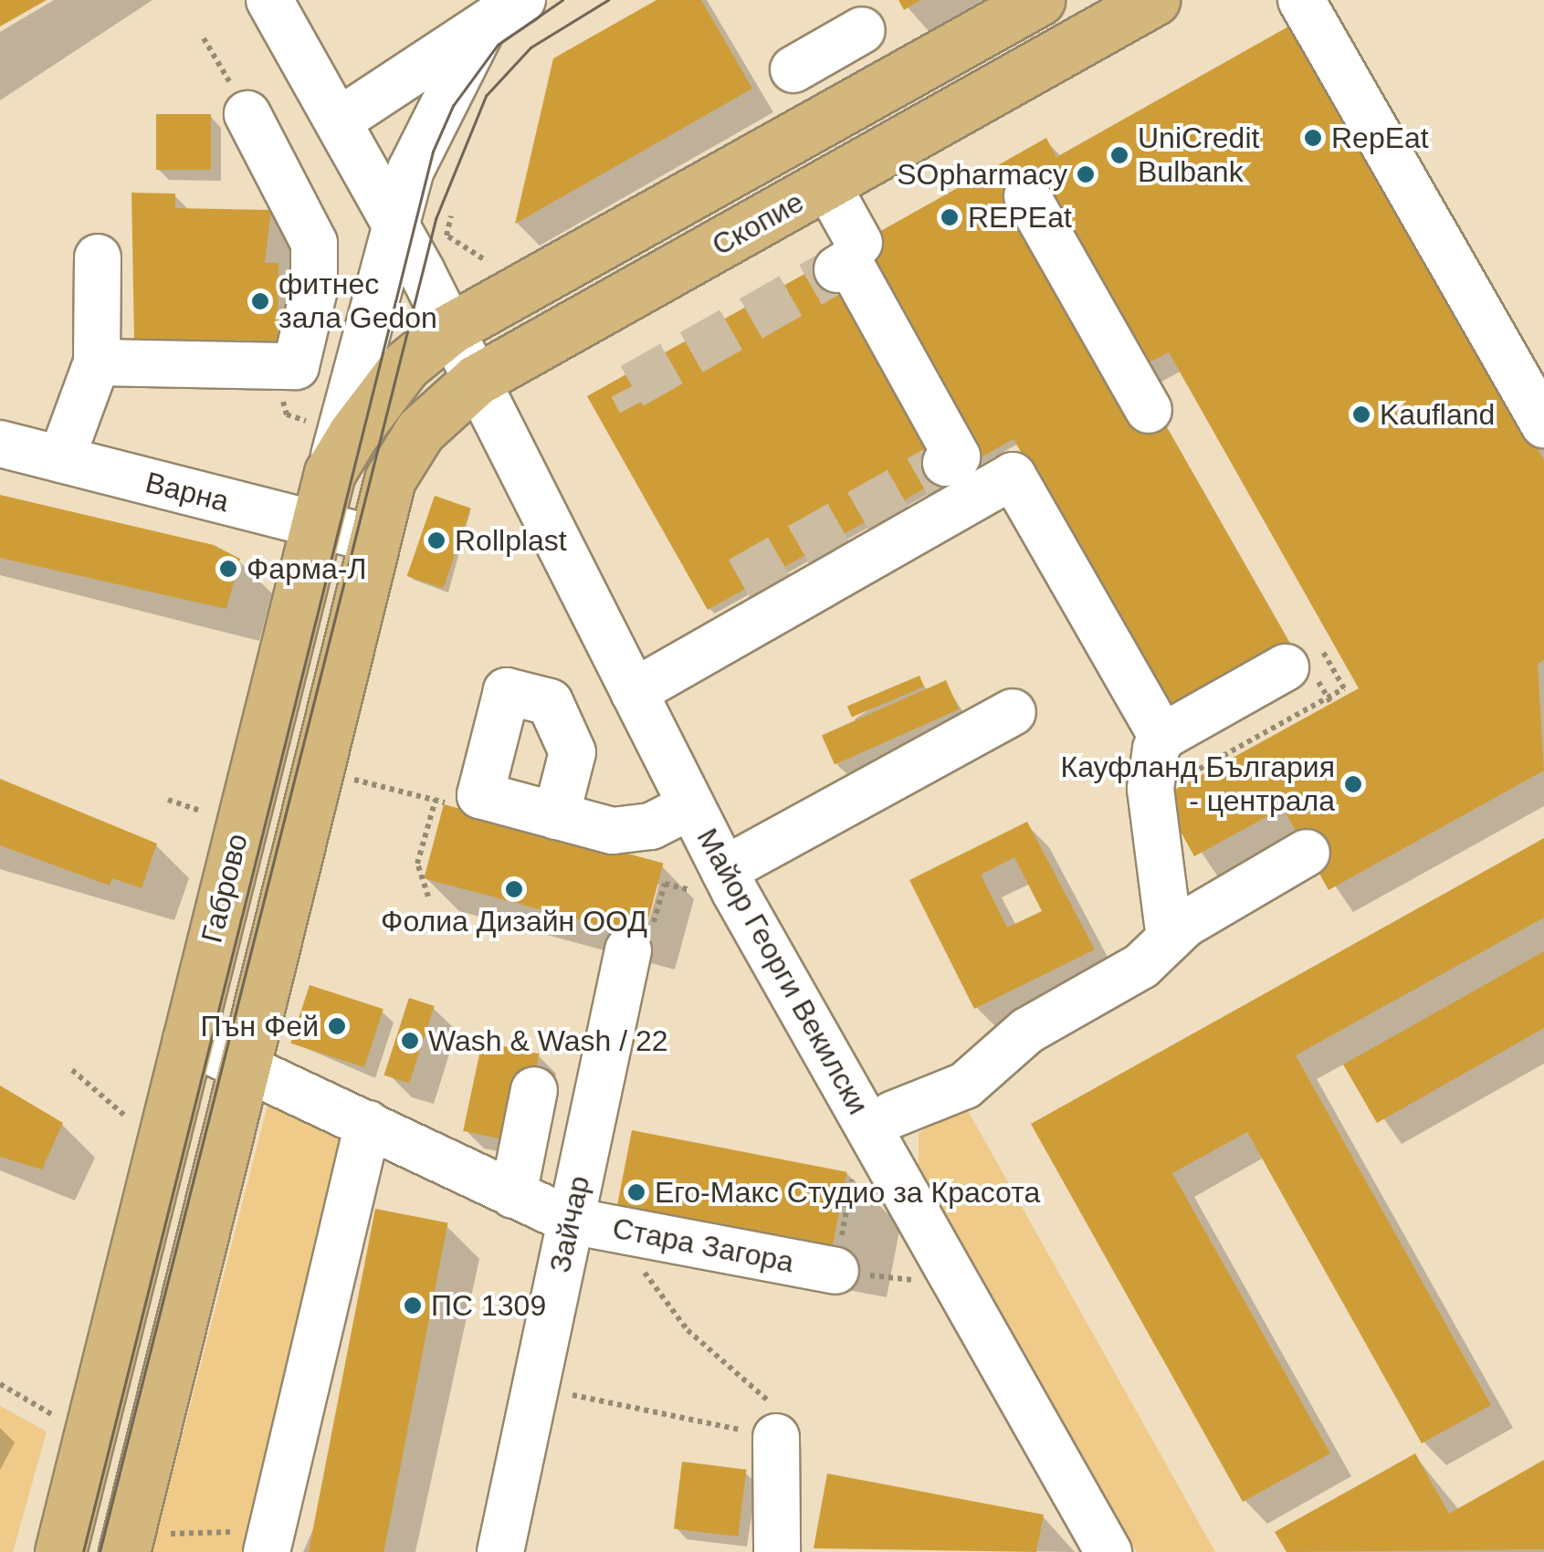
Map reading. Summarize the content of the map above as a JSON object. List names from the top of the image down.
{
  "streets": {
    "main road": ["Скопие", "Габрово"],
    "street": [
      "Варна",
      "Майор Георги Векилски",
      "Зайчар",
      "Стара Загора"
    ]
  },
  "crossings": [
    ["Скопие", "Габрово"],
    ["Скопие", "Майор Георги Векилски"],
    ["Варна", "Габрово"],
    ["Габрово", "Майор Георги Векилски"],
    ["Габрово", "Стара Загора"],
    ["Зайчар", "Стара Загора"]
  ],
  "places": [
    "RepEat",
    "UniCredit Bulbank",
    "SOpharmacy",
    "REPEat",
    "фитнес зала Gedon",
    "Kaufland",
    "Rollplast",
    "Фарма-Л",
    "Кауфланд България - централа",
    "Фолиа Дизайн ООД",
    "Пън Фей",
    "Wash & Wash / 22",
    "Eго-Макс Студио за Красота",
    "ПС 1309"
  ]
}
